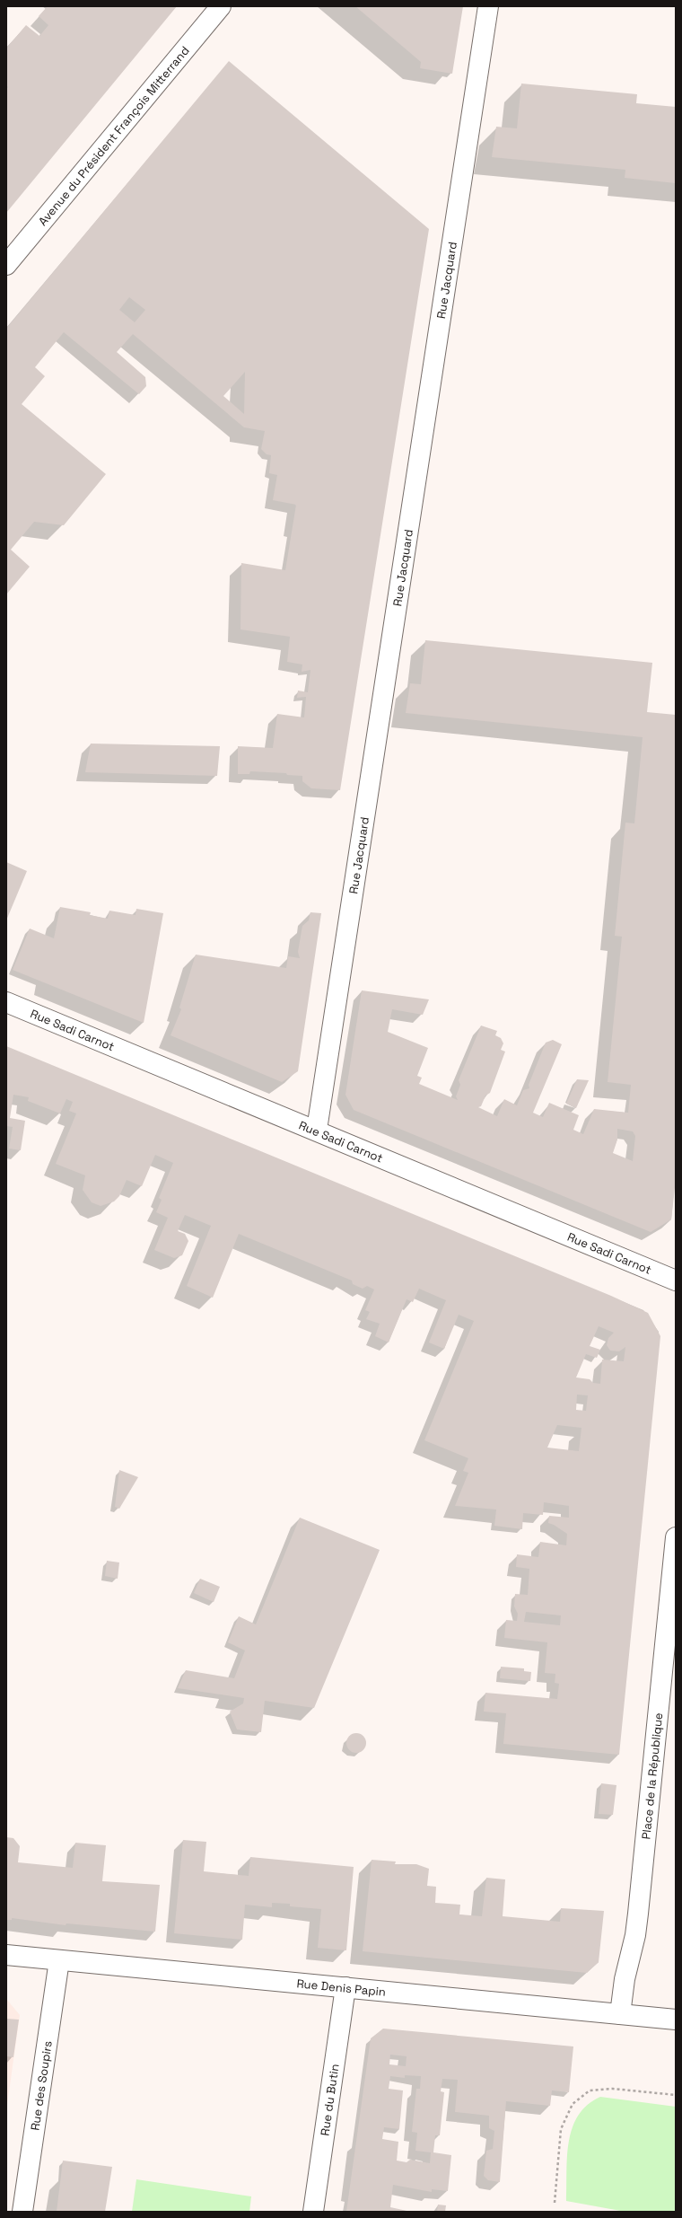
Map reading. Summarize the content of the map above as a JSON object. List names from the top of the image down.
{
  "streets": {
    "street": [
      "Avenue du Président François Mitterrand",
      "Rue Jacquard",
      "Rue Sadi Carnot",
      "Place de la République",
      "Rue Denis Papin",
      "Rue des Soupirs",
      "Rue du Butin"
    ]
  },
  "crossings": [
    ["Rue Jacquard", "Rue Sadi Carnot"],
    ["Place de la République", "Rue Denis Papin"],
    ["Rue Denis Papin", "Rue des Soupirs"],
    ["Rue Denis Papin", "Rue du Butin"]
  ]
}
